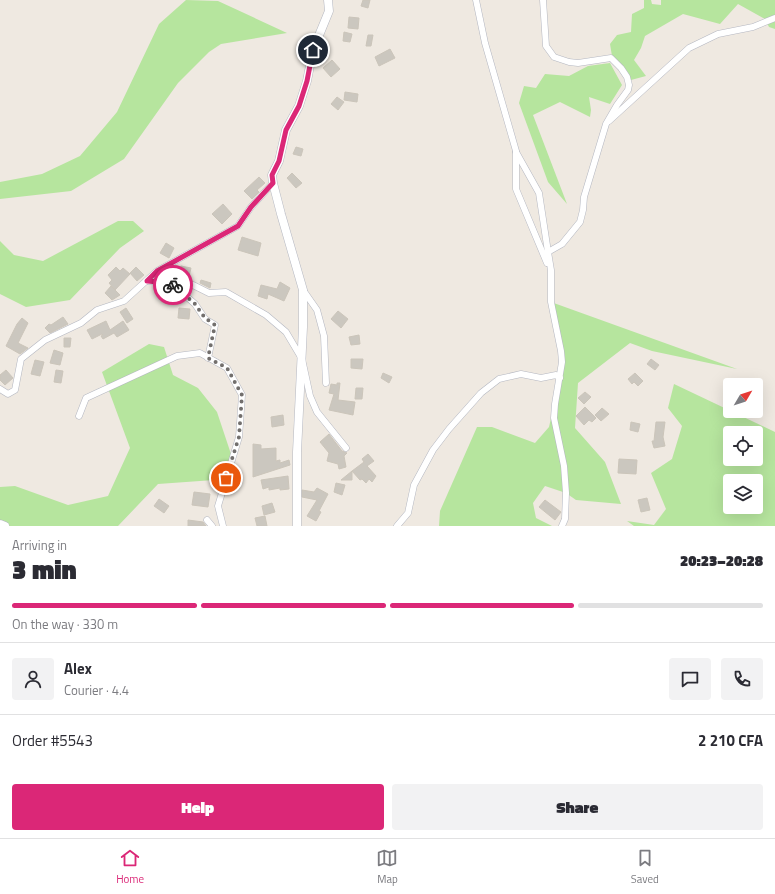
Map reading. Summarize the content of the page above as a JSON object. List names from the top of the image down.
{
  "north": "top right",
  "page": {
    "heading": ["3 min", "Arriving in", "20:23–20:28"],
    "panel": [
      "Alex",
      "Courier · 4.4",
      "Order #5543",
      "2 210 CFA"
    ],
    "bar": "On the way · 330 m",
    "buttons": ["Help", "Share"],
    "tabs": ["Home", "Map", "Saved"]
  }
}
